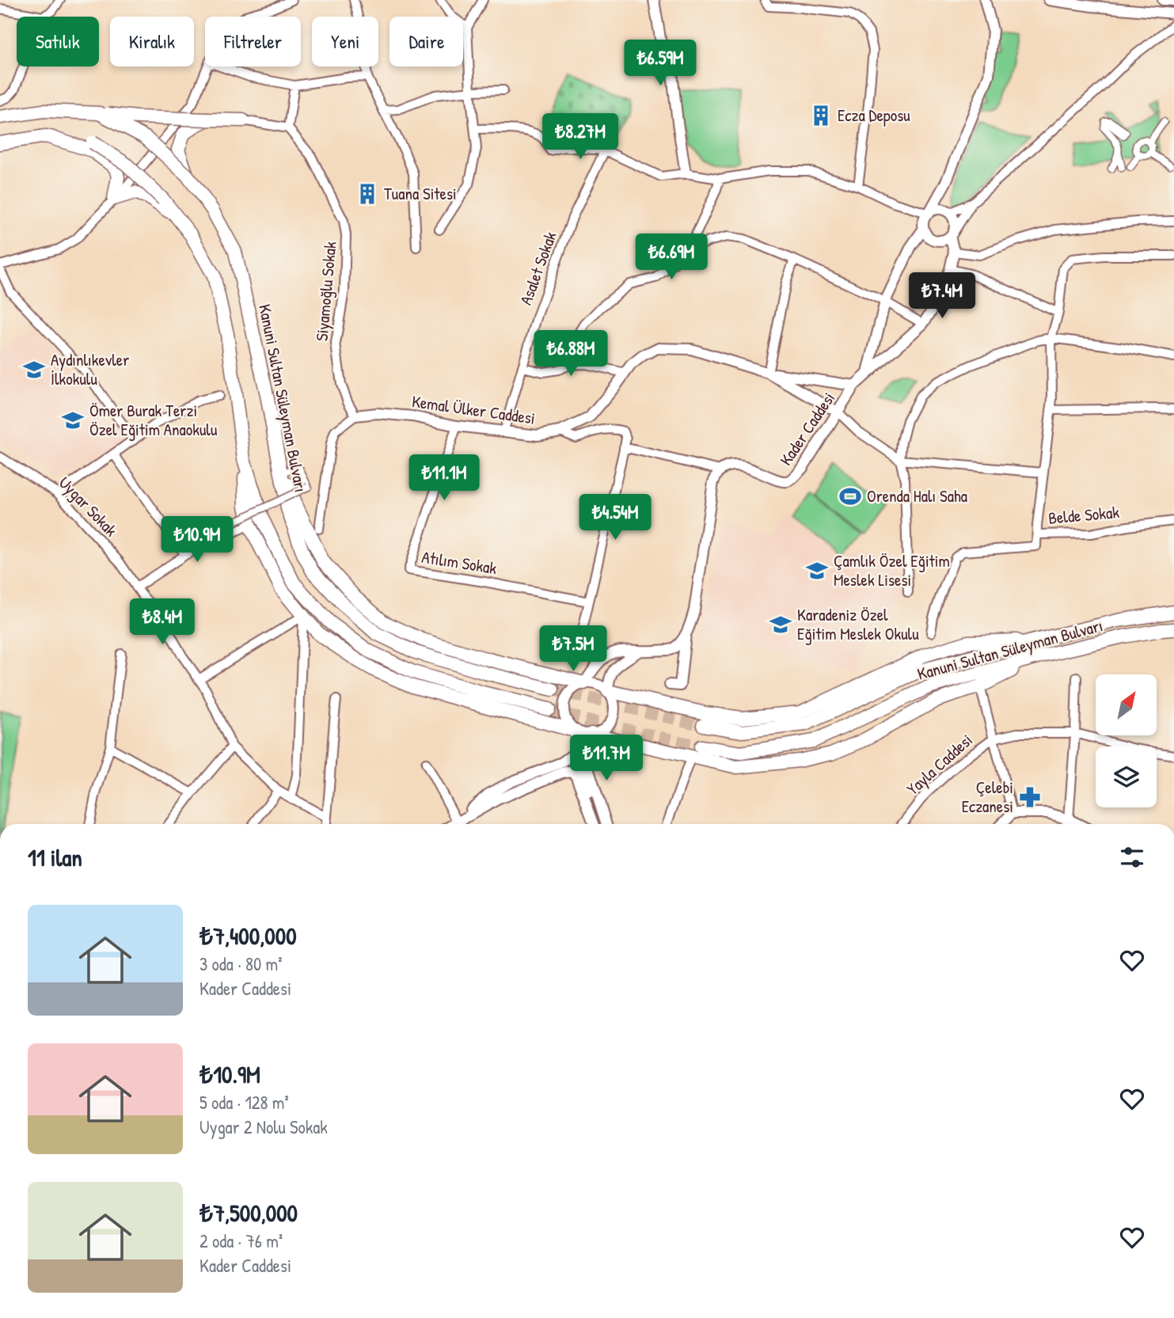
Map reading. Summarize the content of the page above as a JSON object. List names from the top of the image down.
{
  "streets": {
    "main road": ["Kanuni Sultan Süleyman Bulvarı"],
    "street": [
      "Asalet Sokak",
      "Siyamoğlu Sokak",
      "Kemal Ülker Caddesi",
      "Kader Caddesi",
      "Uygar Sokak",
      "Belde Sokak",
      "Atılım Sokak",
      "Yayla Caddesi"
    ]
  },
  "crossings": [
    ["Asalet Sokak", "Kemal Ülker Caddesi"],
    ["Siyamoğlu Sokak", "Kemal Ülker Caddesi"],
    ["Kemal Ülker Caddesi", "Kader Caddesi"],
    ["Kemal Ülker Caddesi", "Atılım Sokak"]
  ],
  "places": {
    "building": ["Ecza Deposu", "Tuana Sitesi"],
    "school or university": [
      "Aydınlıkevler İlkokulu",
      "Ömer Burak Terzi Özel Eğitim Anaokulu",
      "Çamlık Özel Eğitim Meslek Lisesi",
      "Karadeniz Özel Eğitim Meslek Okulu"
    ],
    "sports": ["Orenda Halı Saha"],
    "pharmacy": ["Çelebi Eczanesi"]
  },
  "north": "top right",
  "page": {
    "chip": [
      "Satılık",
      "Kiralık",
      "Filtreler",
      "Yeni",
      "Daire"
    ],
    "price": [
      "₺6.59M",
      "₺8.27M",
      "₺6.69M",
      "₺7.4M",
      "₺6.88M",
      "₺11.1M",
      "₺4.54M",
      "₺10.9M",
      "₺8.4M",
      "₺7.5M",
      "₺11.7M"
    ],
    "heading": "11 ilan",
    "list": [
      {
        "name": "₺7,400,000",
        "note": "3 oda · 80 m² · Kader Caddesi"
      },
      {
        "name": "₺10.9M",
        "note": "5 oda · 128 m² · Uygar 2 Nolu Sokak"
      },
      {
        "name": "₺7,500,000",
        "note": "2 oda · 76 m² · Kader Caddesi"
      }
    ]
  }
}
